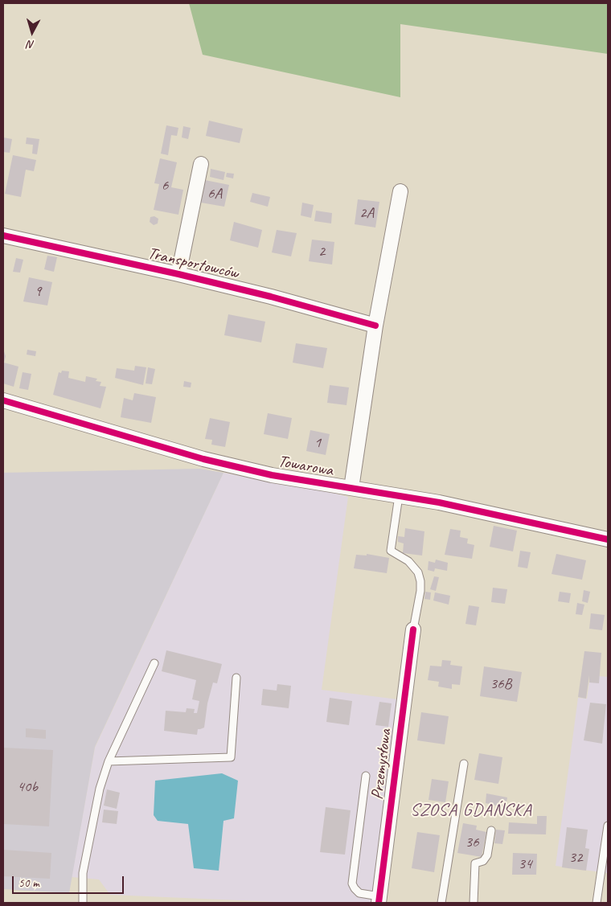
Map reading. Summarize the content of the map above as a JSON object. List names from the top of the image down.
{
  "streets": {
    "street": ["Transportowców", "Towarowa", "Przemysłowa"]
  },
  "districts": ["SZOSA GDAŃSKA"],
  "house_numbers": [
    "6",
    "6A",
    "2A",
    "2",
    "9",
    "1",
    "36B",
    "40b",
    "36",
    "32",
    "34"
  ],
  "scale_bar": "50 m",
  "north": "bottom"
}
